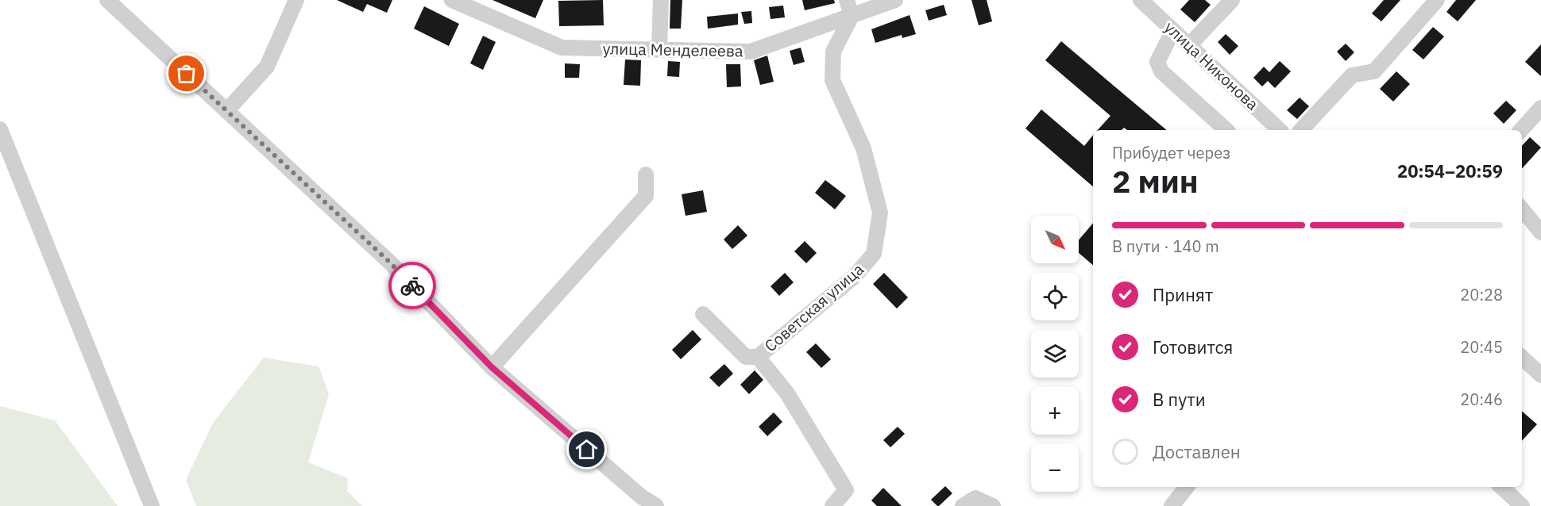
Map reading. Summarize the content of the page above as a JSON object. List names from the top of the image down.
{
  "streets": {
    "street": ["улица Менделеева", "улица Никонова", "Советская улица"]
  },
  "crossings": [
    ["улица Менделеева", "Советская улица"]
  ],
  "north": "bottom right",
  "page": {
    "heading": ["2 мин", "Прибудет через", "20:54–20:59"],
    "bar": "В пути · 140 m",
    "map_buttons": ["+", "−"],
    "list": [
      ["Принят", "20:28"],
      ["Готовится", "20:45"],
      ["В пути", "20:46"],
      "Доставлен"
    ]
  }
}
